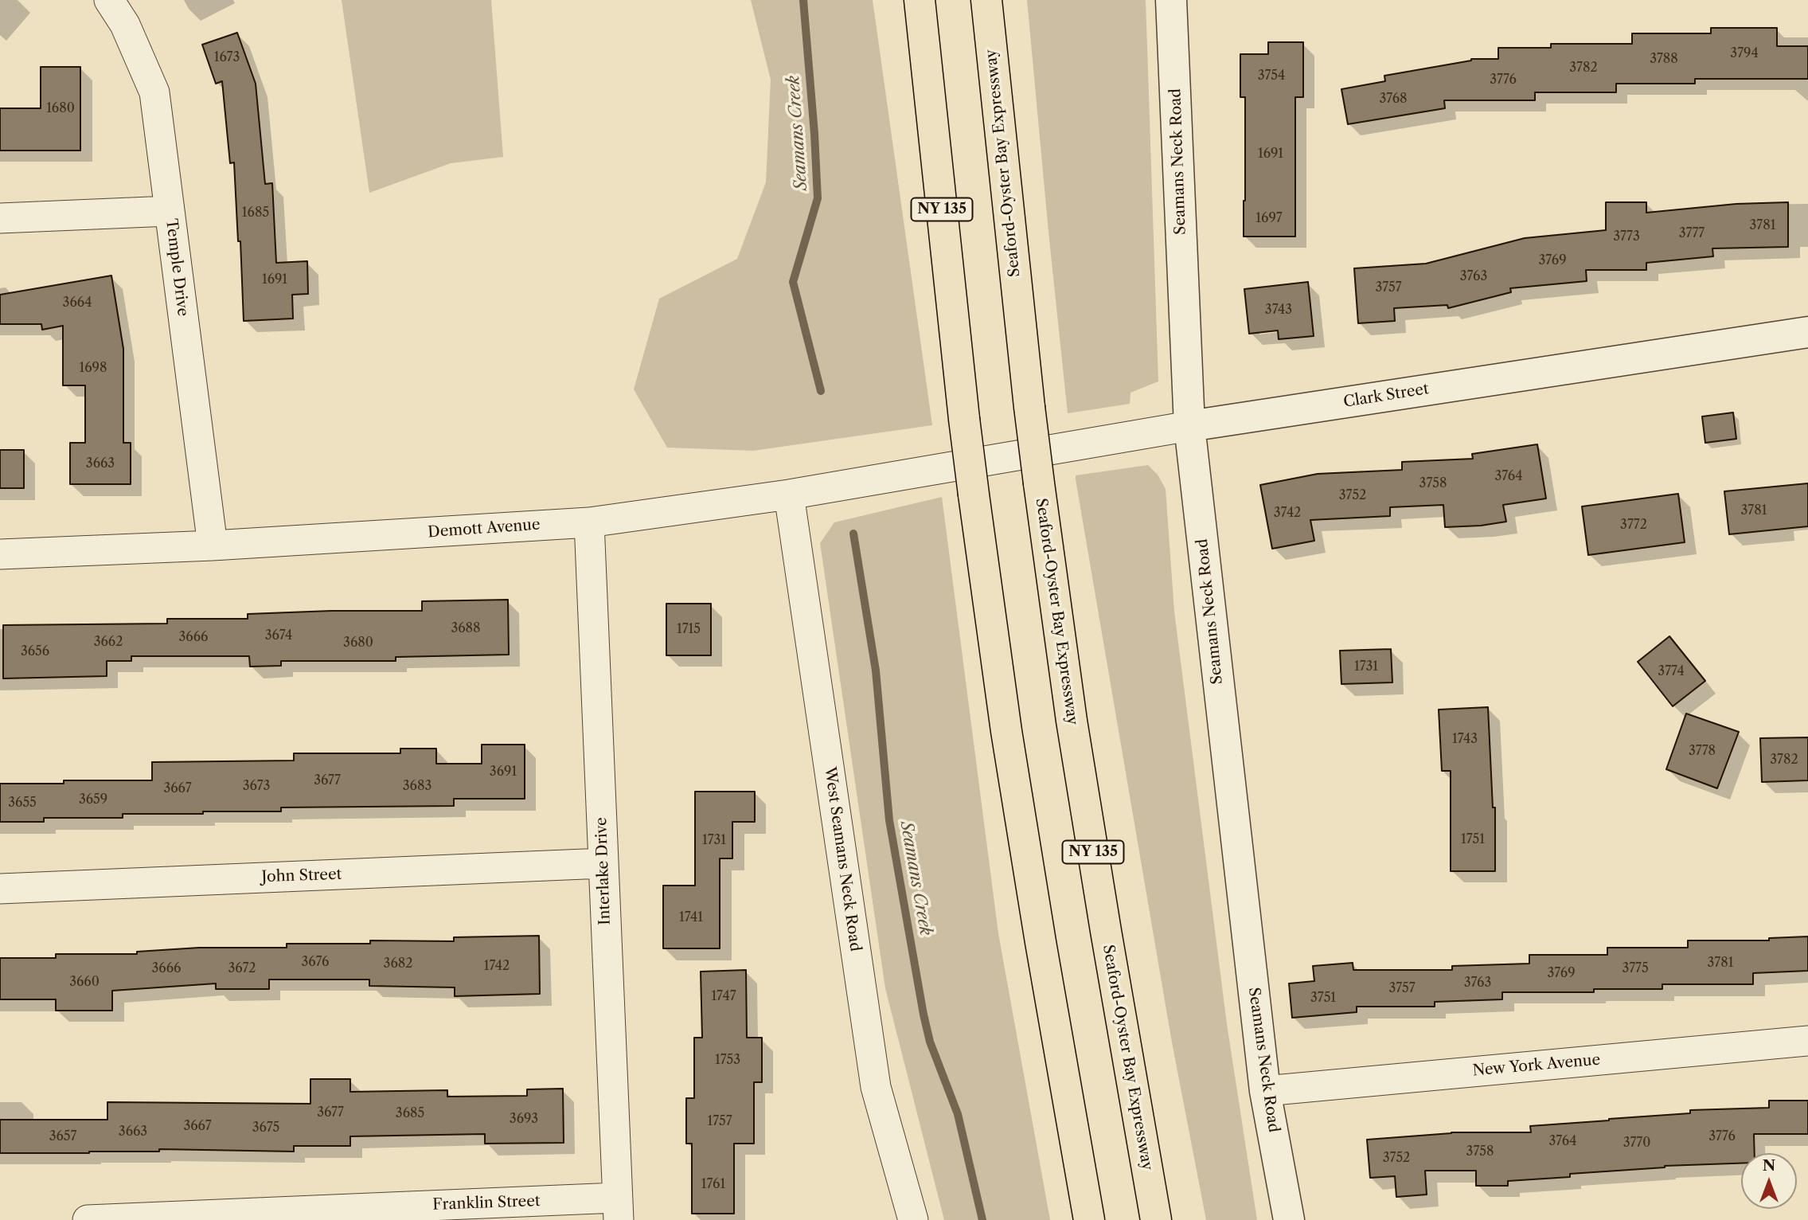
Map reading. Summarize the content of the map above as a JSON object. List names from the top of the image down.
{
  "streets": {
    "highway": ["Seaford-Oyster Bay Expressway", "NY 135"],
    "street": [
      "Seamans Neck Road",
      "Temple Drive",
      "Clark Street",
      "Demott Avenue",
      "West Seamans Neck Road",
      "Interlake Drive",
      "John Street",
      "New York Avenue",
      "Franklin Street"
    ]
  },
  "crossings": [
    ["Seamans Neck Road", "Clark Street"],
    ["Seamans Neck Road", "New York Avenue"],
    ["Temple Drive", "Demott Avenue"],
    ["Clark Street", "Demott Avenue"],
    ["Demott Avenue", "West Seamans Neck Road"],
    ["Demott Avenue", "Interlake Drive"],
    ["Interlake Drive", "John Street"],
    ["Interlake Drive", "Franklin Street"]
  ],
  "water": ["Seamans Creek"],
  "house_numbers": [
    "3794",
    "1673",
    "3788",
    "3782",
    "3754",
    "3776",
    "3768",
    "1680",
    "1691",
    "1685",
    "1697",
    "3781",
    "3777",
    "3773",
    "3769",
    "3763",
    "1691",
    "3757",
    "3664",
    "3743",
    "1698",
    "3663",
    "3764",
    "3758",
    "3752",
    "3781",
    "3742",
    "3772",
    "3688",
    "1715",
    "3674",
    "3666",
    "3662",
    "3680",
    "3656",
    "1731",
    "3774",
    "1743",
    "3778",
    "3782",
    "3691",
    "3677",
    "3673",
    "3683",
    "3667",
    "3659",
    "3655",
    "1751",
    "1731",
    "1741",
    "3676",
    "3781",
    "3682",
    "1742",
    "3666",
    "3672",
    "3775",
    "3769",
    "3660",
    "3763",
    "3757",
    "1747",
    "3751",
    "1753",
    "3677",
    "3685",
    "3693",
    "1757",
    "3667",
    "3675",
    "3663",
    "3657",
    "3776",
    "3764",
    "3770",
    "3758",
    "3752",
    "1761"
  ],
  "north": "top"
}
